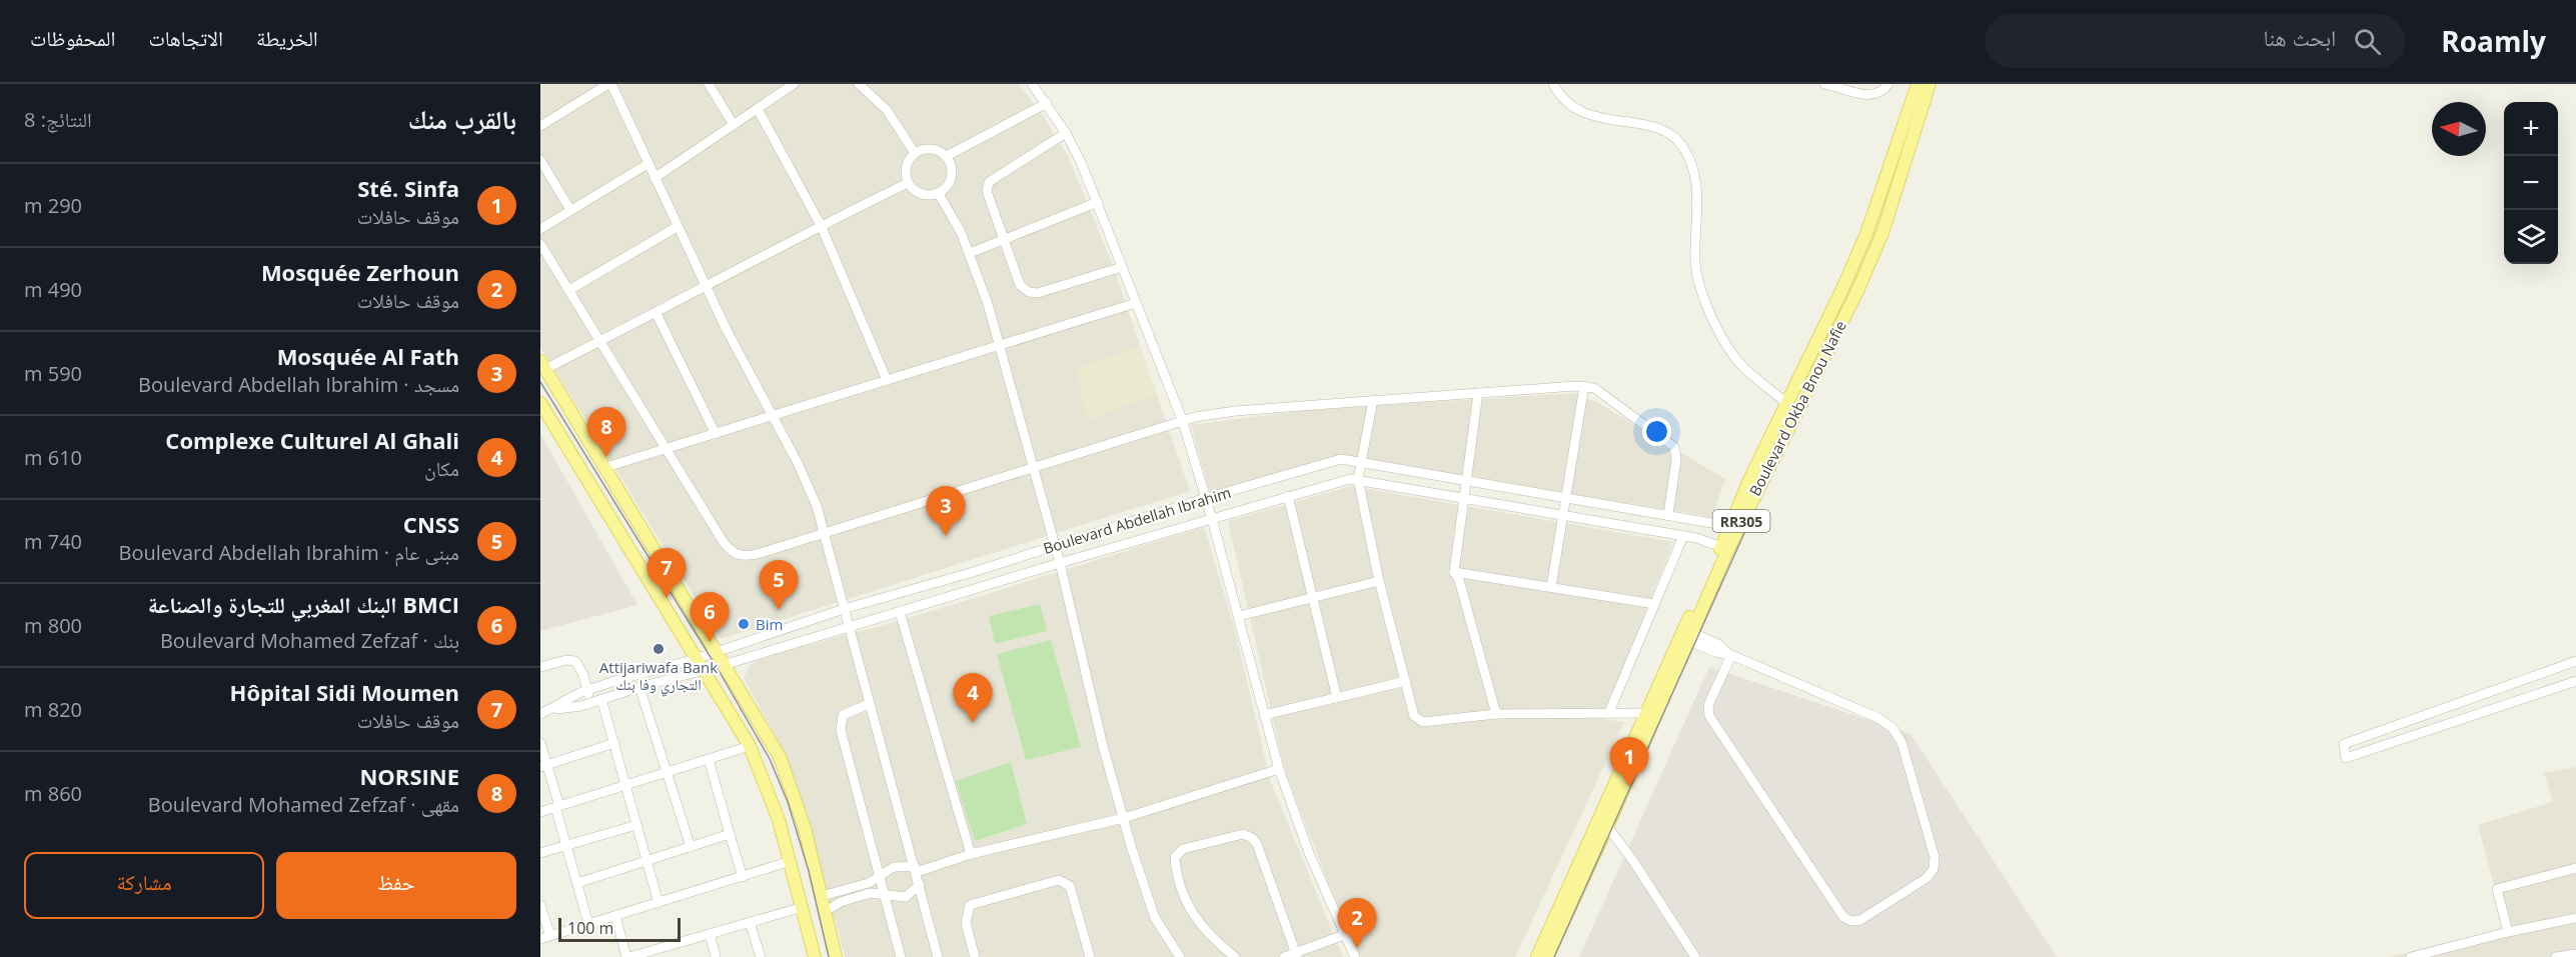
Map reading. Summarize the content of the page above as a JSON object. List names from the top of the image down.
{
  "streets": {
    "main road": ["Boulevard Okba Bnou Nafie", "RR305"],
    "street": ["Boulevard Abdellah Ibrahim"]
  },
  "crossings": [
    ["Boulevard Okba Bnou Nafie", "Boulevard Abdellah Ibrahim"]
  ],
  "places": ["Bim", "Attijariwafa Bank التجاري وفا بنك"],
  "scale_bar": "100 m",
  "north": "left",
  "page": {
    "header": "Roamly",
    "search": "ابحث هنا",
    "nav": ["الخريطة", "الاتجاهات", "المحفوظات"],
    "heading": ["بالقرب منك", "النتائج: 8"],
    "map_buttons": ["+", "−"],
    "list": [
      {
        "mark": "1",
        "name": "Sté. Sinfa",
        "note": "موقف حافلات",
        "value": "290 m"
      },
      {
        "mark": "2",
        "name": "Mosquée Zerhoun",
        "note": "موقف حافلات",
        "value": "490 m"
      },
      {
        "mark": "3",
        "name": "Mosquée Al Fath",
        "note": "مسجد · Boulevard Abdellah Ibrahim",
        "value": "590 m"
      },
      {
        "mark": "4",
        "name": "Complexe Culturel Al Ghali",
        "note": "مكان",
        "value": "610 m"
      },
      {
        "mark": "5",
        "name": "CNSS",
        "note": "مبنى عام · Boulevard Abdellah Ibrahim",
        "value": "740 m"
      },
      {
        "mark": "6",
        "name": "BMCI البنك المغربي للتجارة والصناعة",
        "note": "بنك · Boulevard Mohamed Zefzaf",
        "value": "800 m"
      },
      {
        "mark": "7",
        "name": "Hôpital Sidi Moumen",
        "note": "موقف حافلات",
        "value": "820 m"
      },
      {
        "mark": "8",
        "name": "NORSINE",
        "note": "مقهى · Boulevard Mohamed Zefzaf",
        "value": "860 m"
      }
    ],
    "pins": [
      "8",
      "3",
      "7",
      "5",
      "6",
      "4",
      "1",
      "2"
    ],
    "buttons": ["حفظ", "مشاركة"],
    "scale": "100 m"
  }
}
